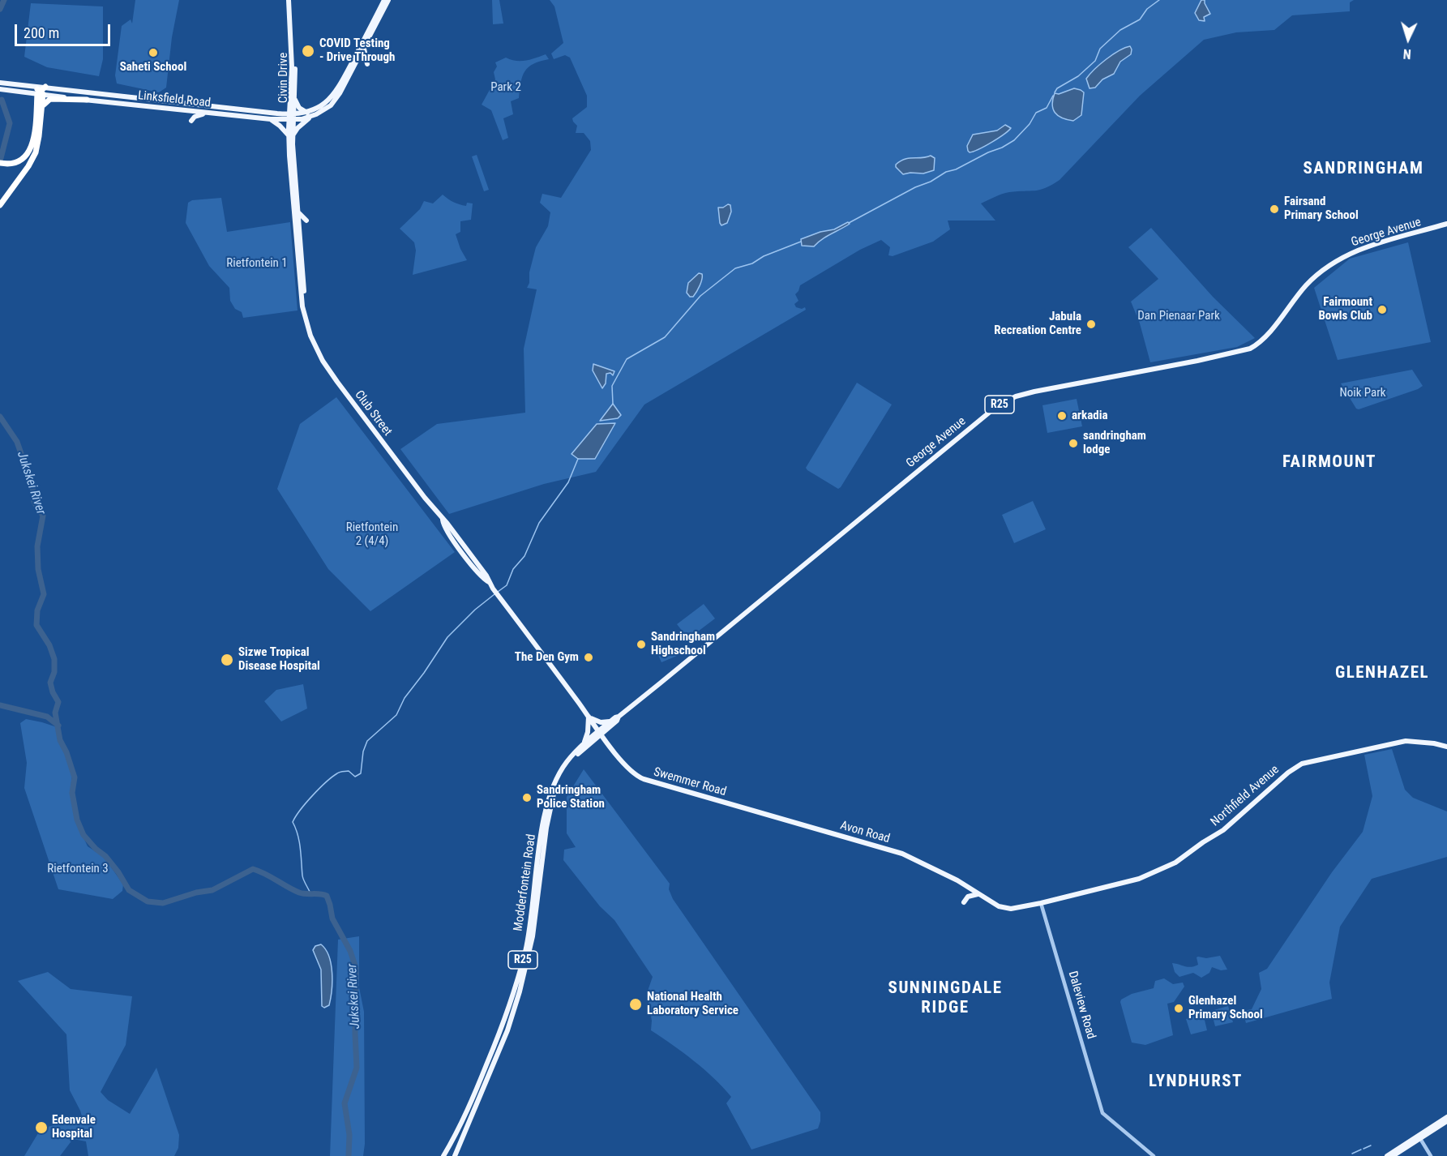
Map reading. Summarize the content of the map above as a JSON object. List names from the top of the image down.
{
  "streets": {
    "main road": [
      "Civin Drive",
      "Linksfield Road",
      "George Avenue",
      "R25",
      "Club Street",
      "Swemmer Road",
      "Northfield Avenue",
      "Avon Road",
      "Modderfontein Road"
    ],
    "street": ["Daleview Road"]
  },
  "crossings": [
    ["Civin Drive", "Linksfield Road"],
    ["Civin Drive", "Club Street"],
    ["Linksfield Road", "Club Street"],
    ["George Avenue", "Club Street"],
    ["George Avenue", "Swemmer Road"],
    ["George Avenue", "Modderfontein Road"],
    ["Club Street", "Swemmer Road"],
    ["Club Street", "Modderfontein Road"],
    ["Swemmer Road", "Avon Road"],
    ["Swemmer Road", "Modderfontein Road"],
    ["Northfield Avenue", "Avon Road"],
    ["Northfield Avenue", "Daleview Road"]
  ],
  "districts": [
    "SANDRINGHAM",
    "FAIRMOUNT",
    "GLENHAZEL",
    "SUNNINGDALE RIDGE",
    "LYNDHURST"
  ],
  "water": ["Jukskei River"],
  "parks": [
    "Park 2",
    "Rietfontein 1",
    "Dan Pienaar Park",
    "Noik Park",
    "Rietfontein 2 (4/4)",
    "Rietfontein 3"
  ],
  "places": [
    "COVID Testing - Drive Through",
    "Saheti School",
    "Fairsand Primary School",
    "Fairmount Bowls Club",
    "Jabula Recreation Centre",
    "arkadia",
    "sandringham lodge",
    "Sandringham Highschool",
    "The Den Gym",
    "Sizwe Tropical Disease Hospital",
    "Sandringham Police Station",
    "National Health Laboratory Service",
    "Glenhazel Primary School",
    "Edenvale Hospital"
  ],
  "scale_bar": "200 m",
  "north": "bottom"
}
